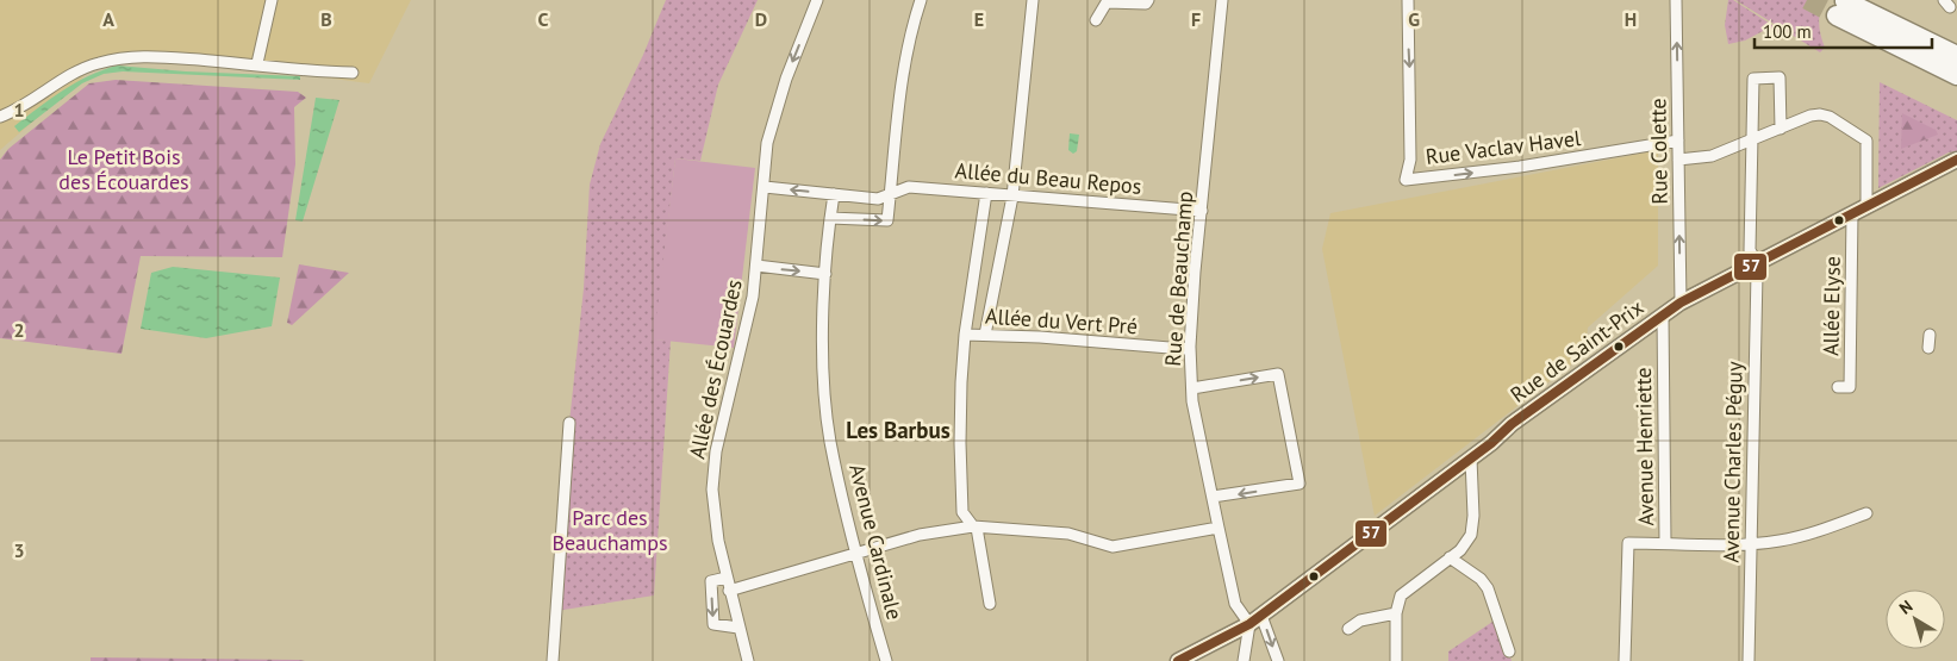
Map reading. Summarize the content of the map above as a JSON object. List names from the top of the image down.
{
  "streets": {
    "street": [
      "Rue Vaclav Havel",
      "Rue Colette",
      "Allée du Beau Repos",
      "Rue de Beauchamp",
      "Allée Elyse",
      "Allée du Vert Pré",
      "Rue de Saint-Prix",
      "Allée des Écouardes",
      "Avenue Henriette",
      "Avenue Charles Péguy",
      "Avenue Cardinale"
    ]
  },
  "crossings": [
    ["Rue Vaclav Havel", "Rue Colette"],
    ["Rue Colette", "Rue de Saint-Prix"],
    ["Allée du Beau Repos", "Rue de Beauchamp"],
    ["Allée du Beau Repos", "Allée des Écouardes"],
    ["Allée du Beau Repos", "Avenue Cardinale"],
    ["Rue de Beauchamp", "Allée du Vert Pré"],
    ["Rue de Beauchamp", "Rue de Saint-Prix"],
    ["Allée Elyse", "Rue de Saint-Prix"],
    ["Rue de Saint-Prix", "Avenue Henriette"],
    ["Rue de Saint-Prix", "Avenue Charles Péguy"]
  ],
  "one_way": ["Rue Colette"],
  "districts": ["Les Barbus"],
  "parks": ["Le Petit Bois des Écouardes", "Parc des Beauchamps"],
  "lines": ["transit line 57"],
  "scale_bar": "100 m",
  "north": "top left",
  "grid": {
    "columns": [
      "A",
      "B",
      "C",
      "D",
      "E",
      "F",
      "G",
      "H"
    ],
    "rows": ["1", "2", "3"]
  }
}
